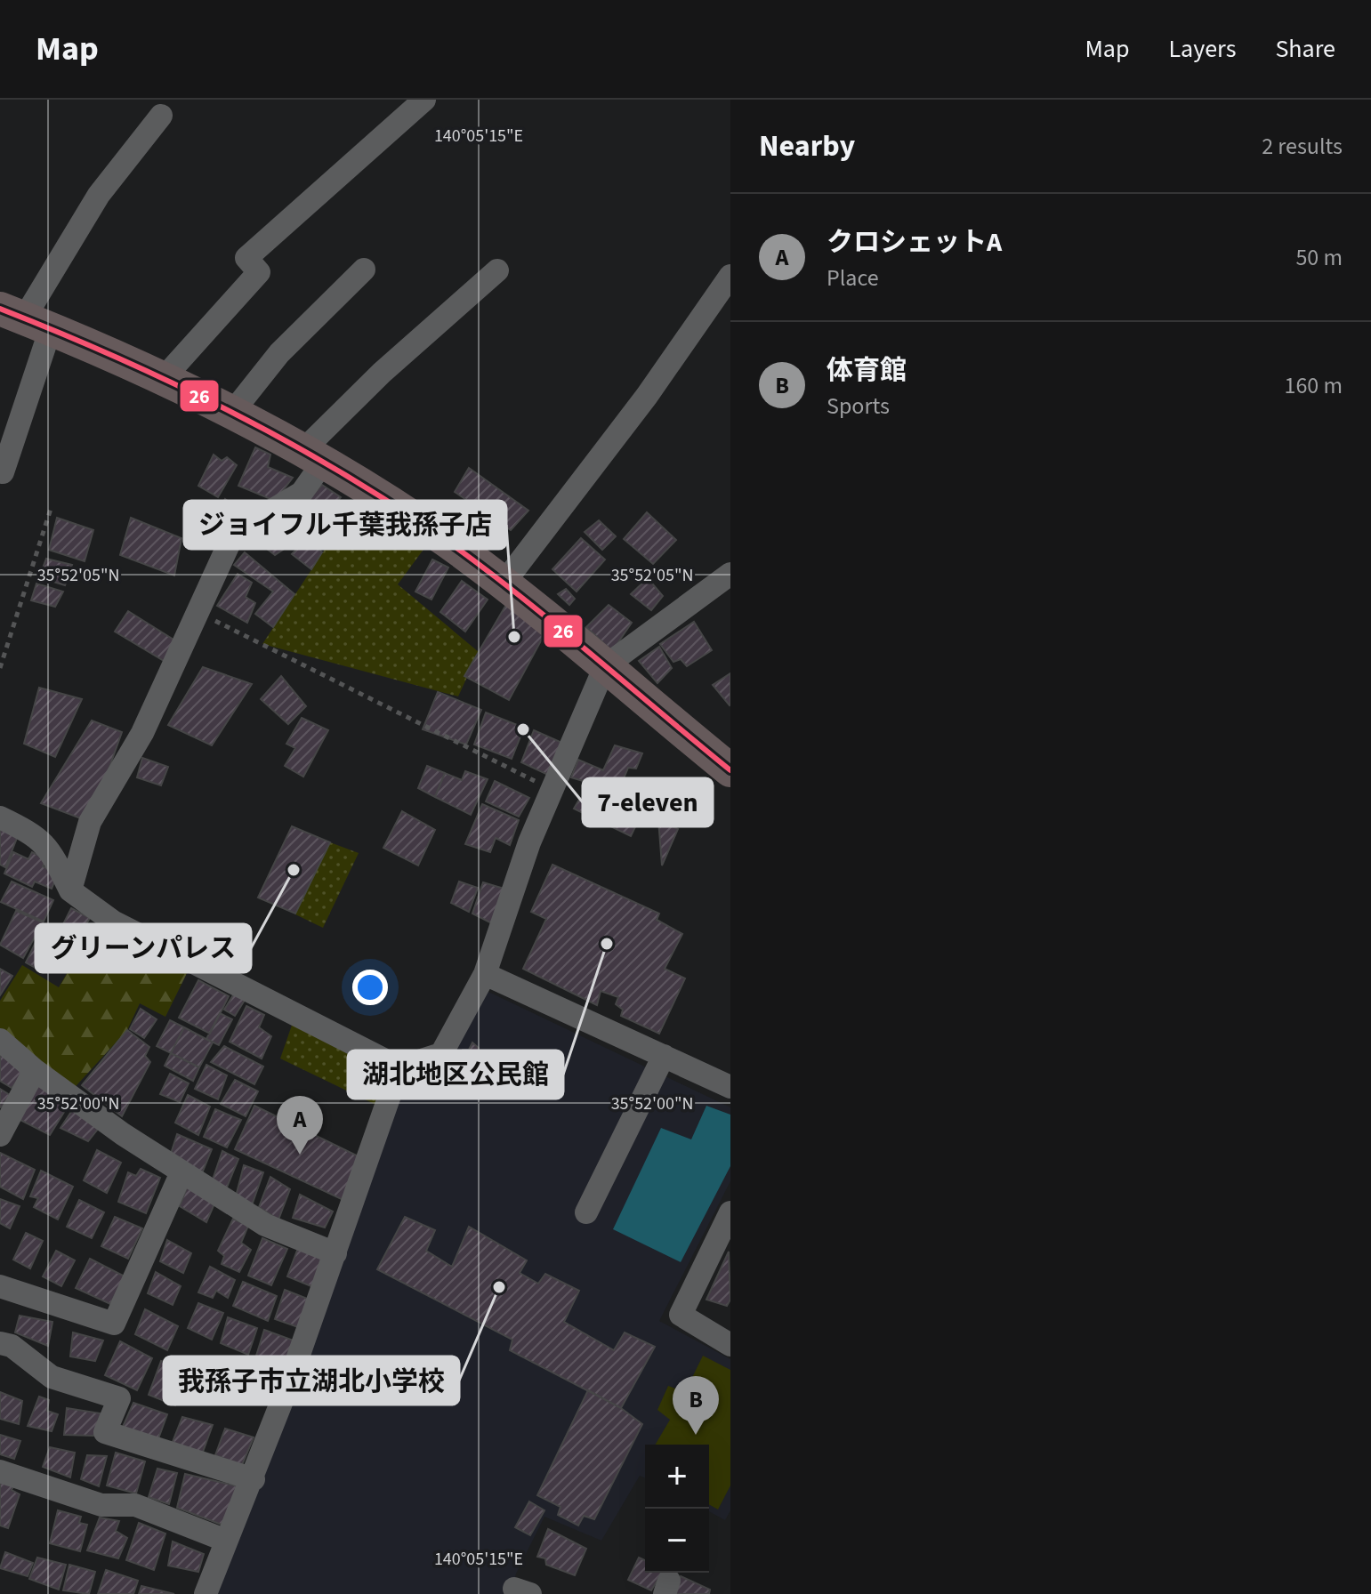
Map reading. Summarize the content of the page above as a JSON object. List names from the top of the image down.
{
  "places": [
    "ジョイフル千葉我孫子店",
    "7-eleven",
    "グリーンパレス",
    "湖北地区公民館",
    "我孫子市立湖北小学校"
  ],
  "lines": ["transit line 26"],
  "page": {
    "header": "Map",
    "nav": ["Map", "Layers", "Share"],
    "heading": ["Nearby", "2 results"],
    "list": [
      {
        "mark": "A",
        "name": "クロシェットA",
        "note": "Place",
        "value": "50 m"
      },
      {
        "mark": "B",
        "name": "体育館",
        "note": "Sports",
        "value": "160 m"
      }
    ],
    "pins": ["A", "B"],
    "map_buttons": ["+", "−"]
  },
  "coordinates": ["140°05'15\"E", "35°52'05\"N", "35°52'00\"N"]
}
